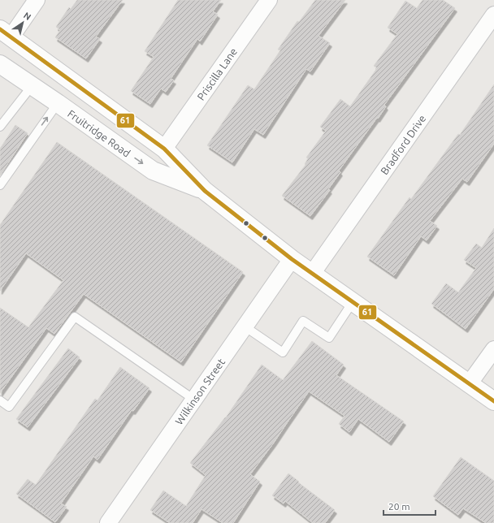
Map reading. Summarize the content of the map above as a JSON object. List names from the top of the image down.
{
  "streets": {
    "main road": ["Fruitridge Road"],
    "street": ["Priscilla Lane", "Bradford Drive", "Wilkinson Street"]
  },
  "crossings": [
    ["Priscilla Lane", "Fruitridge Road"],
    ["Fruitridge Road", "Bradford Drive"],
    ["Fruitridge Road", "Wilkinson Street"]
  ],
  "lines": ["transit line 61"],
  "scale_bar": "20 m",
  "north": "top right"
}
